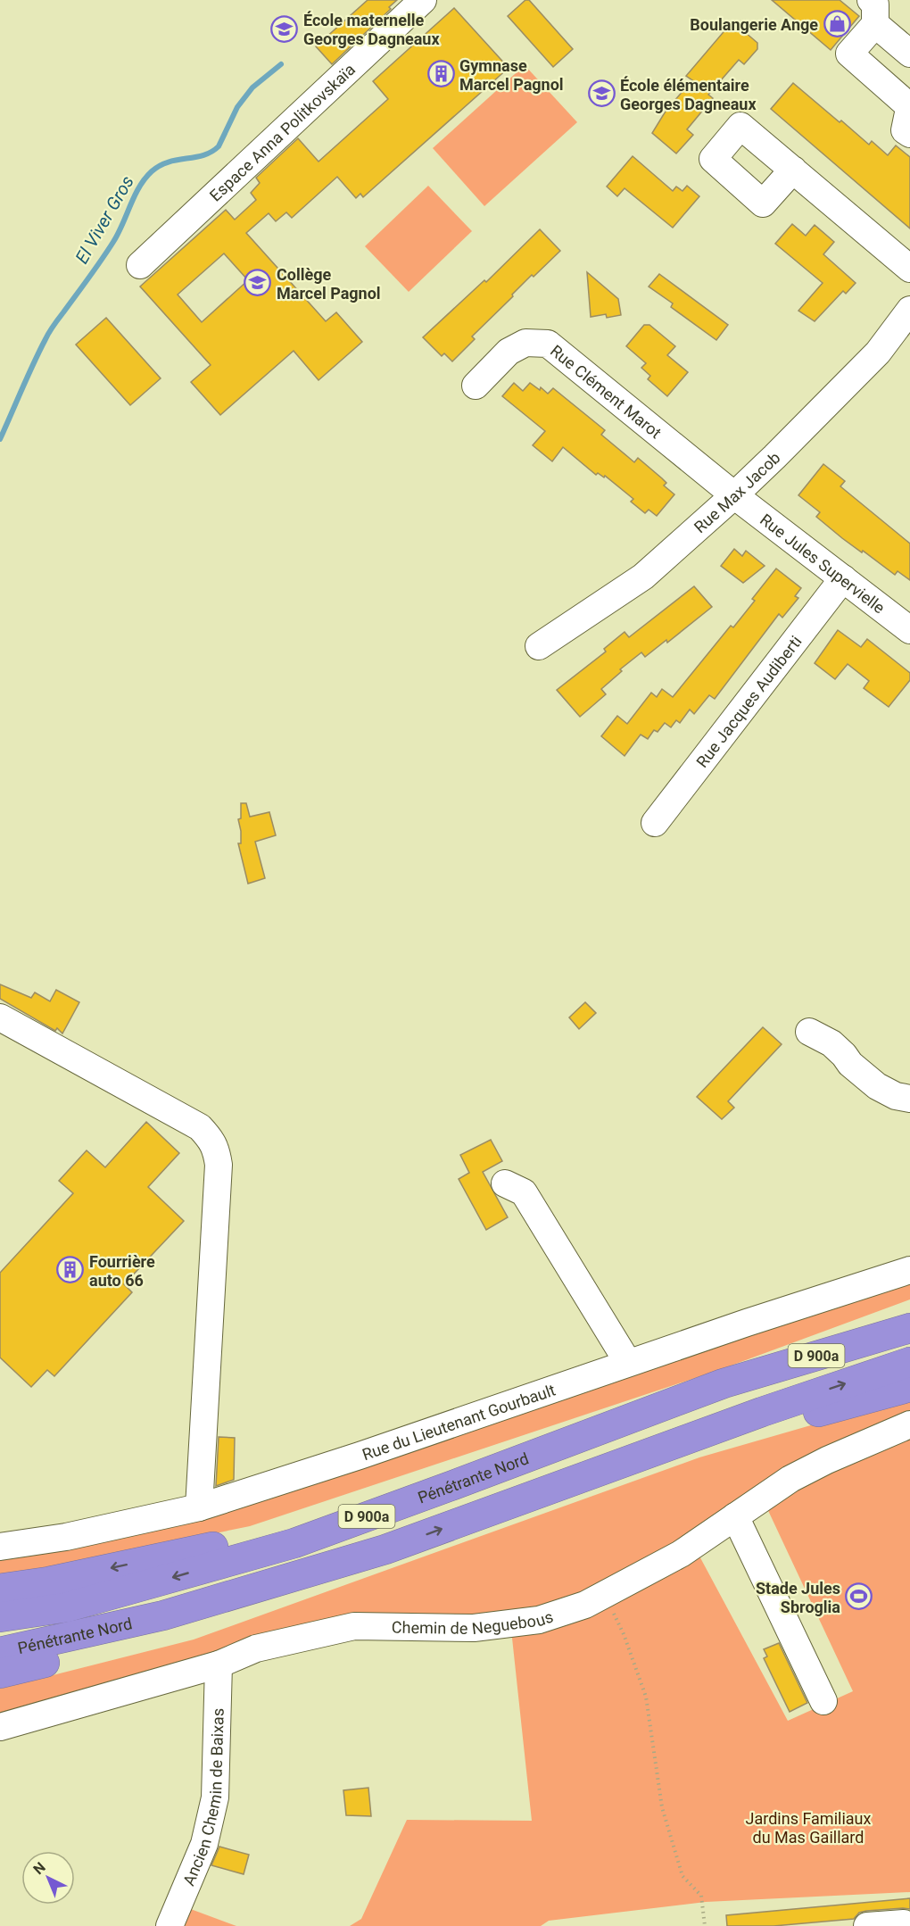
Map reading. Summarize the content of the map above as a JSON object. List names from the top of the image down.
{
  "streets": {
    "highway": ["D 900a", "Pénétrante Nord"],
    "street": [
      "Espace Anna Politkovskaïa",
      "Rue Clément Marot",
      "Rue Max Jacob",
      "Rue Jules Supervielle",
      "Rue Jacques Audiberti",
      "Rue du Lieutenant Gourbault",
      "Chemin de Neguebous",
      "Ancien Chemin de Baixas"
    ]
  },
  "crossings": [
    ["Rue Clément Marot", "Rue Max Jacob"],
    ["Rue Clément Marot", "Rue Jules Supervielle"],
    ["Rue Max Jacob", "Rue Jules Supervielle"],
    ["Rue Jules Supervielle", "Rue Jacques Audiberti"],
    ["Chemin de Neguebous", "Ancien Chemin de Baixas"]
  ],
  "water": ["El Viver Gros"],
  "parks": ["Jardins Familiaux du Mas Gaillard"],
  "places": {
    "shop": ["Boulangerie Ange"],
    "school or university": ["École maternelle Georges Dagneaux", "École élémentaire Georges Dagneaux", "Collège Marcel Pagnol"],
    "building": ["Gymnase Marcel Pagnol", "Fourrière auto 66"],
    "sports": ["Stade Jules Sbroglia"]
  },
  "north": "top left"
}
